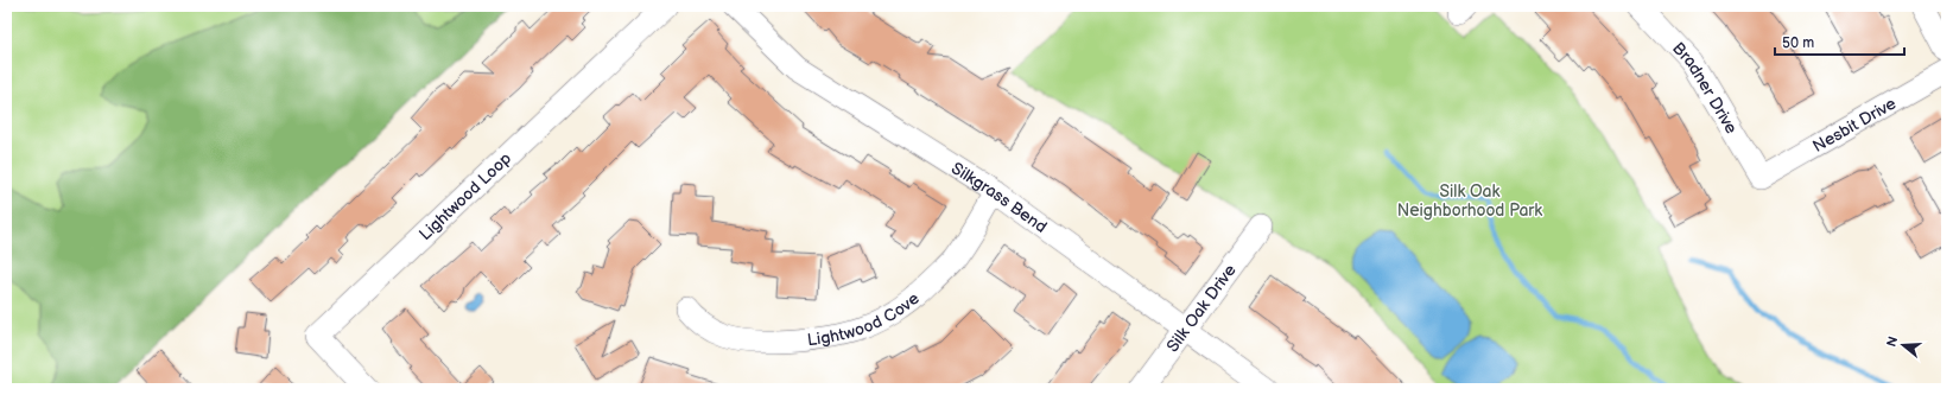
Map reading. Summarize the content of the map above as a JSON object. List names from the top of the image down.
{
  "streets": {
    "street": [
      "Bradner Drive",
      "Nesbit Drive",
      "Lightwood Loop",
      "Silkgrass Bend",
      "Silk Oak Drive",
      "Lightwood Cove"
    ]
  },
  "crossings": [
    ["Bradner Drive", "Nesbit Drive"],
    ["Silkgrass Bend", "Silk Oak Drive"],
    ["Silkgrass Bend", "Lightwood Cove"]
  ],
  "parks": ["Silk Oak Neighborhood Park"],
  "scale_bar": "50 m",
  "north": "left"
}
